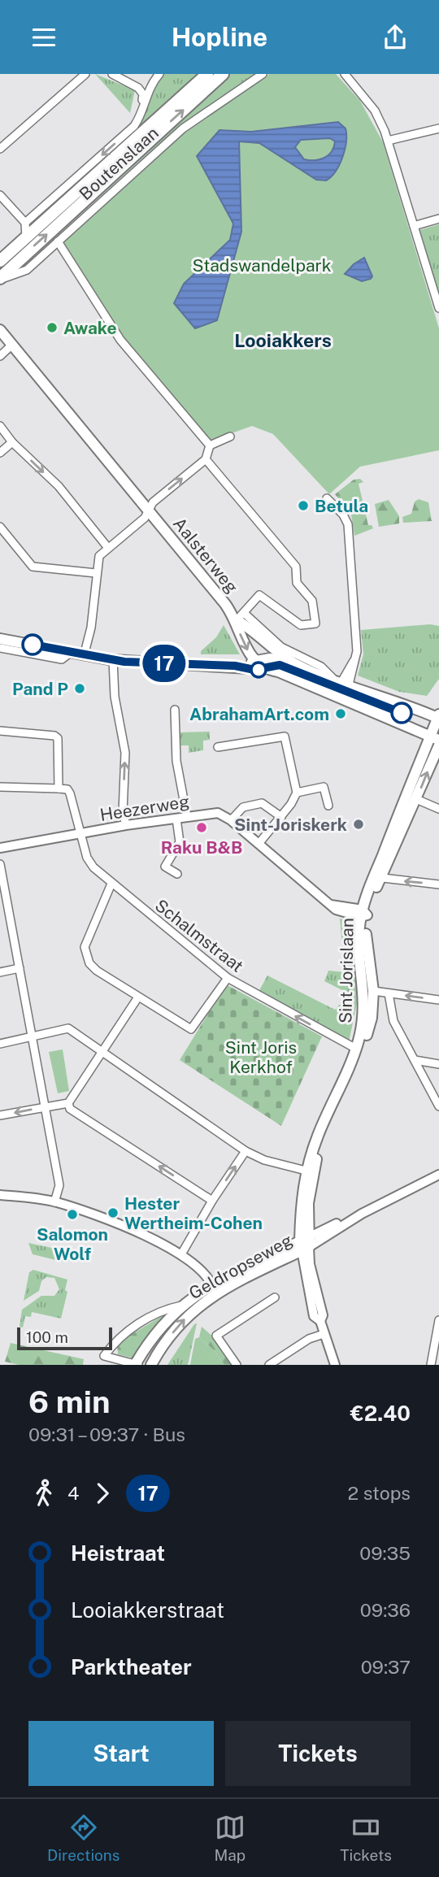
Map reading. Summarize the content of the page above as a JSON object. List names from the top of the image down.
{
  "streets": {
    "main road": [
      "Boutenslaan",
      "Aalsterweg",
      "Sint Jorislaan",
      "Geldropseweg"
    ],
    "street": ["Heezerweg", "Schalmstraat"]
  },
  "crossings": [
    ["Heezerweg", "Schalmstraat"],
    ["Schalmstraat", "Sint Jorislaan"],
    ["Sint Jorislaan", "Geldropseweg"]
  ],
  "one_way": ["Schalmstraat"],
  "districts": ["Looiakkers"],
  "parks": ["Stadswandelpark", "Sint Joris Kerkhof"],
  "places": [
    "Awake",
    "Betula",
    "Pand P",
    "AbrahamArt.com",
    "Sint-Joriskerk",
    "Raku B&B",
    "Hester Wertheim-Cohen",
    "Salomon Wolf"
  ],
  "lines": ["bus line 17"],
  "scale_bar": "100 m",
  "page": {
    "header": "Hopline",
    "on_map": "17",
    "scale": "100 m",
    "heading": ["6 min", "09:31 – 09:37 · Bus", "€2.40"],
    "legs": ["4", "17", "2 stops"],
    "list": [
      {
        "name": "Heistraat",
        "value": "09:35"
      },
      {
        "name": "Looiakkerstraat",
        "value": "09:36"
      },
      {
        "name": "Parktheater",
        "value": "09:37"
      }
    ],
    "buttons": ["Start", "Tickets"],
    "tabs": ["Directions", "Map", "Tickets"]
  }
}
